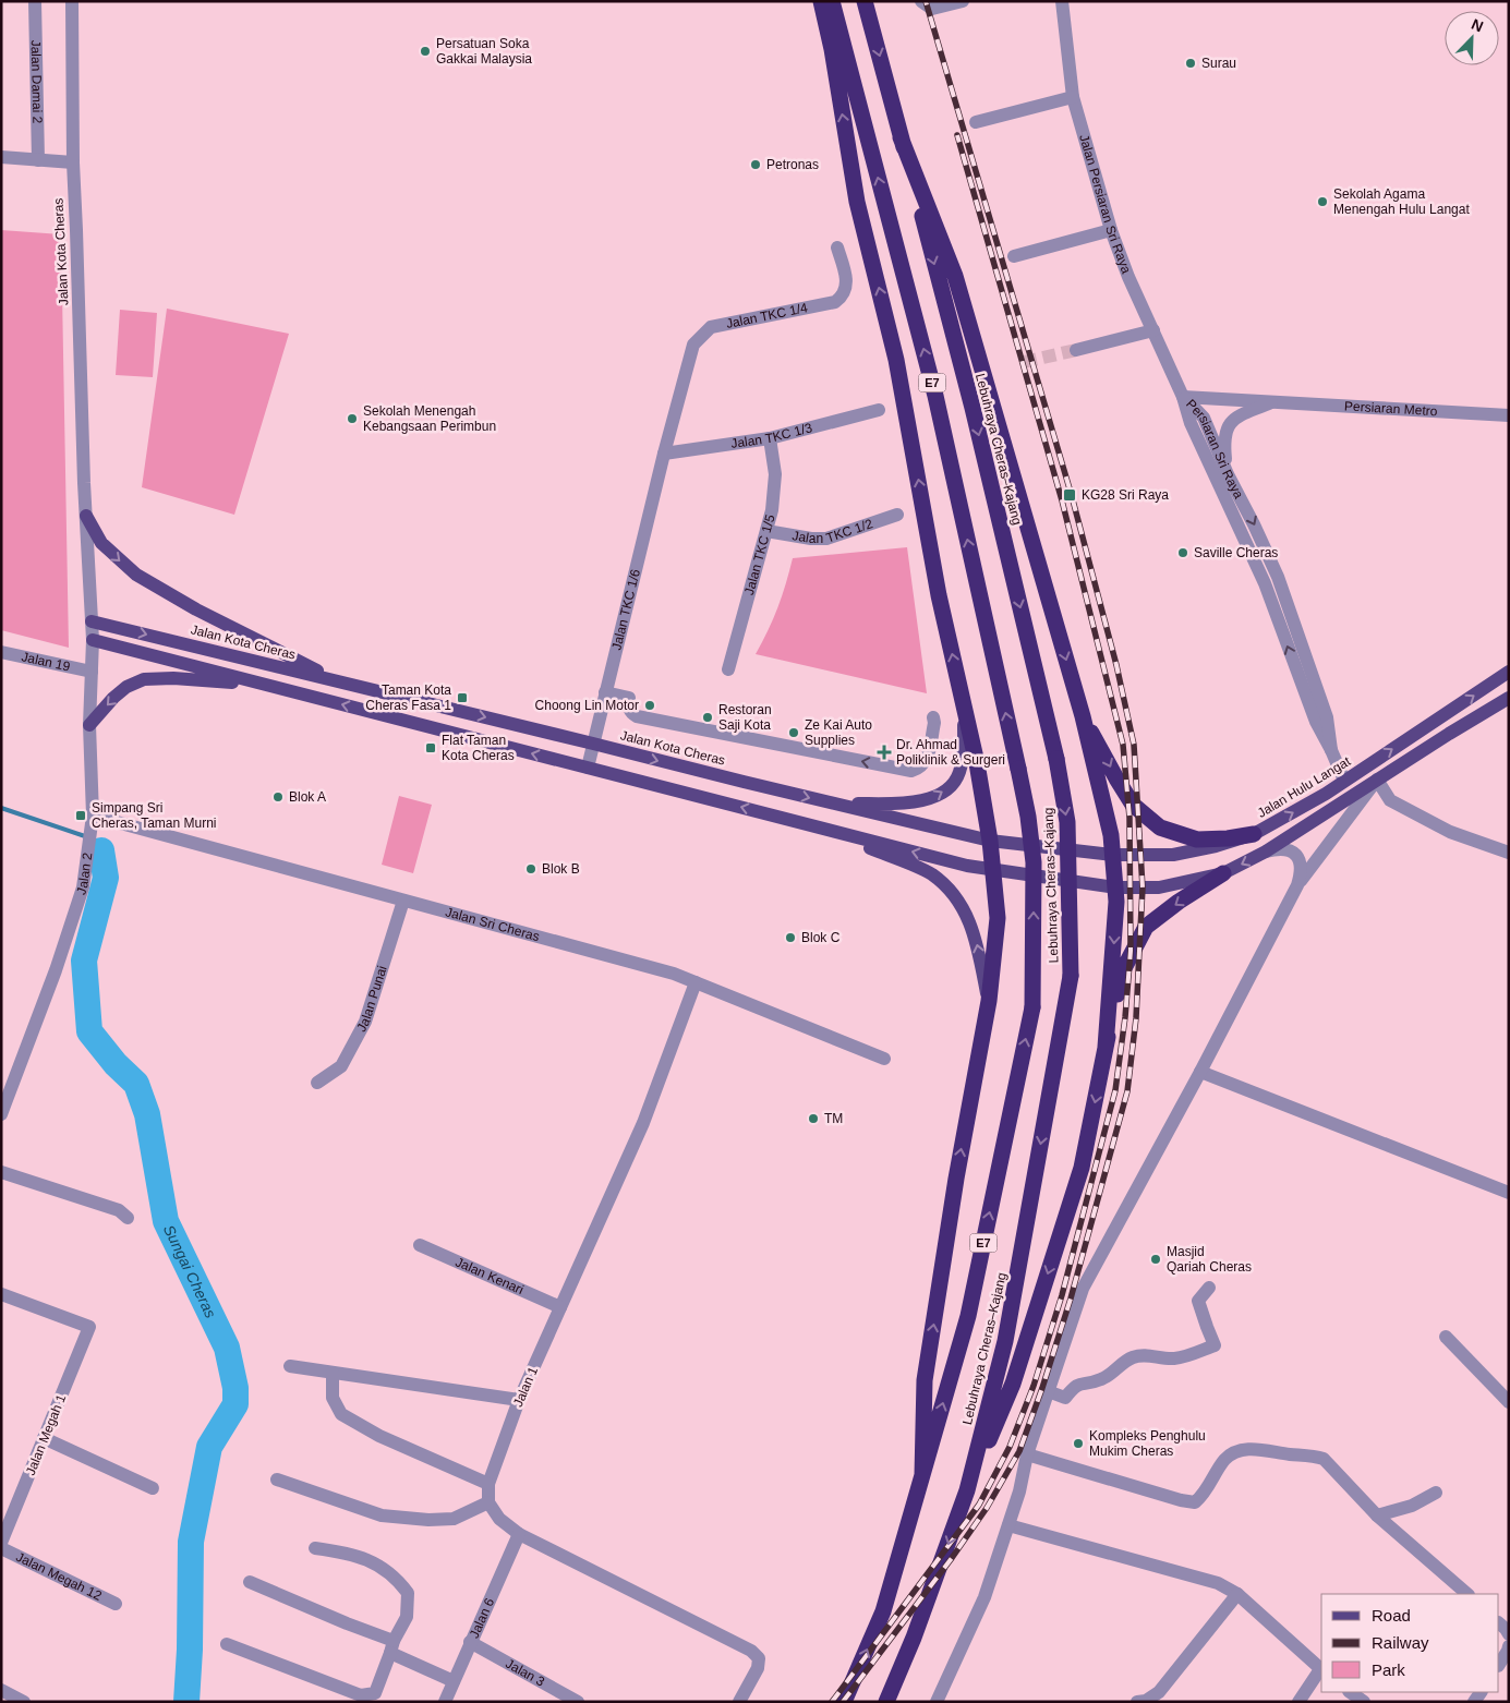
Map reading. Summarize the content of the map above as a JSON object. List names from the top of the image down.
{
  "streets": {
    "highway": ["E7", "Lebuhraya Cheras–Kajang"],
    "main road": ["Jalan Kota Cheras", "Jalan Hulu Langat"],
    "street": [
      "Jalan Damai 2",
      "Jalan Persiaran Sri Raya",
      "Jalan TKC 1/4",
      "Persiaran Metro",
      "Jalan TKC 1/3",
      "Persiaran Sri Raya",
      "Jalan TKC 1/2",
      "Jalan TKC 1/5",
      "Jalan TKC 1/6",
      "Jalan 19",
      "Jalan 2",
      "Jalan Sri Cheras",
      "Jalan Punai",
      "Jalan Kenari",
      "Jalan 1",
      "Jalan Megah 1",
      "Jalan Megah 12",
      "Jalan 6",
      "Jalan 3"
    ]
  },
  "crossings": [
    ["Jalan Persiaran Sri Raya", "Persiaran Metro"],
    ["Jalan Persiaran Sri Raya", "Persiaran Sri Raya"],
    ["Jalan Kota Cheras", "Jalan TKC 1/6"],
    ["Jalan Kota Cheras", "Jalan Hulu Langat"],
    ["Jalan Kota Cheras", "Jalan 2"],
    ["Jalan TKC 1/4", "Jalan TKC 1/3"],
    ["Jalan TKC 1/4", "Jalan TKC 1/6"],
    ["Persiaran Metro", "Persiaran Sri Raya"],
    ["Jalan TKC 1/3", "Jalan TKC 1/5"],
    ["Jalan TKC 1/3", "Jalan TKC 1/6"],
    ["Persiaran Sri Raya", "Jalan Hulu Langat"],
    ["Jalan TKC 1/2", "Jalan TKC 1/5"],
    ["Jalan 19", "Jalan 2"],
    ["Jalan 2", "Jalan Sri Cheras"],
    ["Jalan Sri Cheras", "Jalan Punai"],
    ["Jalan Sri Cheras", "Jalan 1"],
    ["Jalan Kenari", "Jalan 1"],
    ["Jalan 6", "Jalan 3"]
  ],
  "one_way": ["Jalan Kota Cheras"],
  "water": ["Sungai Cheras"],
  "places": {
    "other": [
      "Persatuan Soka Gakkai Malaysia",
      "Surau",
      "Petronas",
      "Sekolah Agama Menengah Hulu Langat",
      "Sekolah Menengah Kebangsaan Perimbun",
      "Saville Cheras",
      "Choong Lin Motor",
      "Restoran Saji Kota",
      "Ze Kai Auto Supplies",
      "Blok A",
      "Blok B",
      "Blok C",
      "TM",
      "Masjid Qariah Cheras",
      "Kompleks Penghulu Mukim Cheras"
    ],
    "transit": [
      "KG28 Sri Raya",
      "Taman Kota Cheras Fasa 1",
      "Flat Taman Kota Cheras",
      "Simpang Sri Cheras, Taman Murni"
    ],
    "health": ["Dr. Ahmad Poliklinik & Surgeri"]
  },
  "legend": ["Road", "Railway", "Park"],
  "north": "top right"
}
